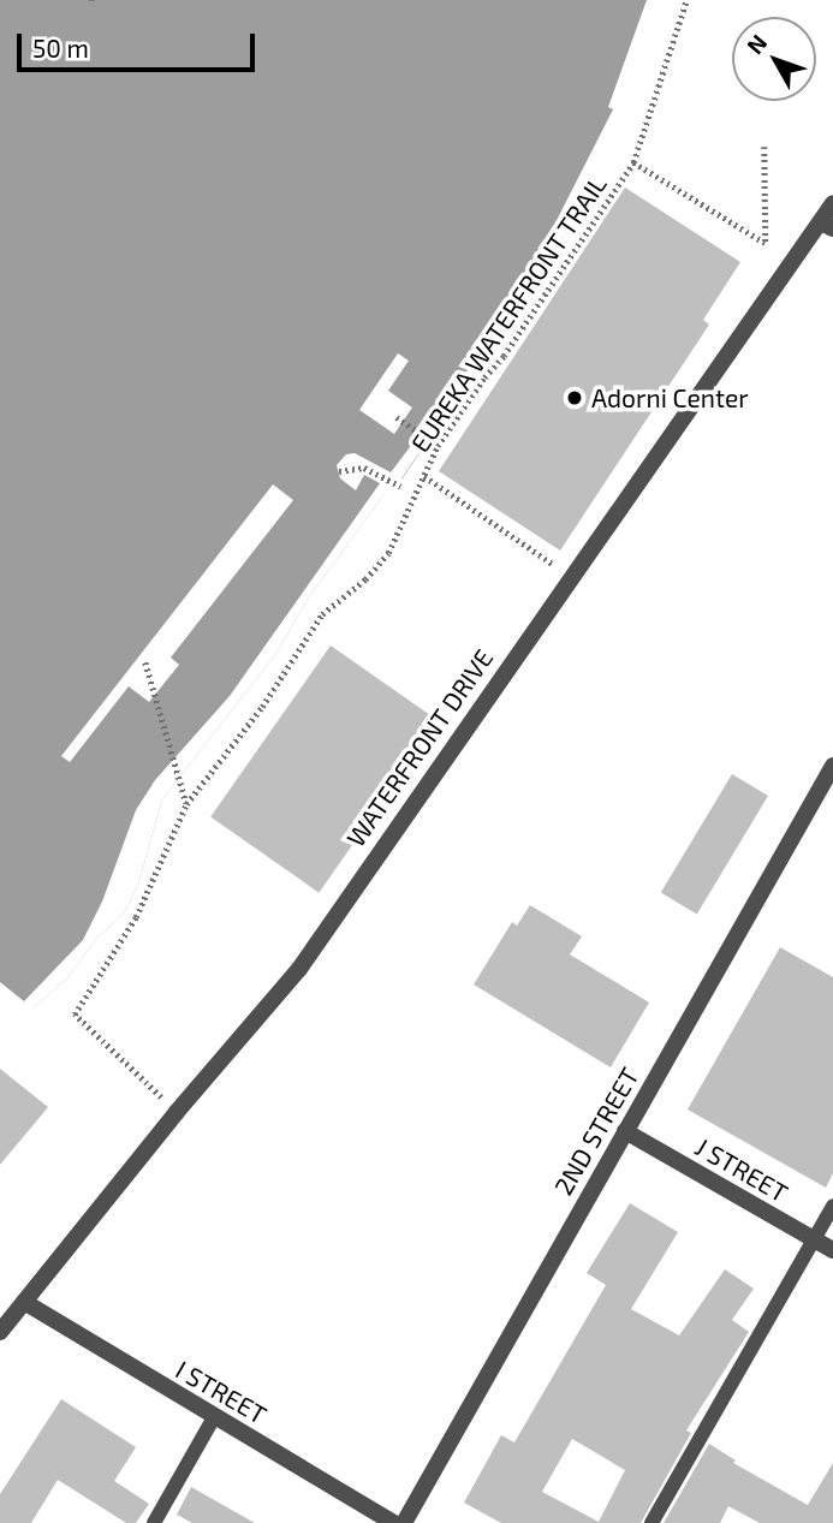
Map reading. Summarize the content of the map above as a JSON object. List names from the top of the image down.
{
  "streets": {
    "street": [
      "WATERFRONT DRIVE",
      "2ND STREET",
      "J STREET",
      "I STREET"
    ],
    "path": ["EUREKA WATERFRONT TRAIL"]
  },
  "crossings": [
    ["EUREKA WATERFRONT TRAIL", "WATERFRONT DRIVE"],
    ["WATERFRONT DRIVE", "I STREET"],
    ["2ND STREET", "J STREET"]
  ],
  "places": ["Adorni Center"],
  "scale_bar": "50 m",
  "north": "top left"
}
